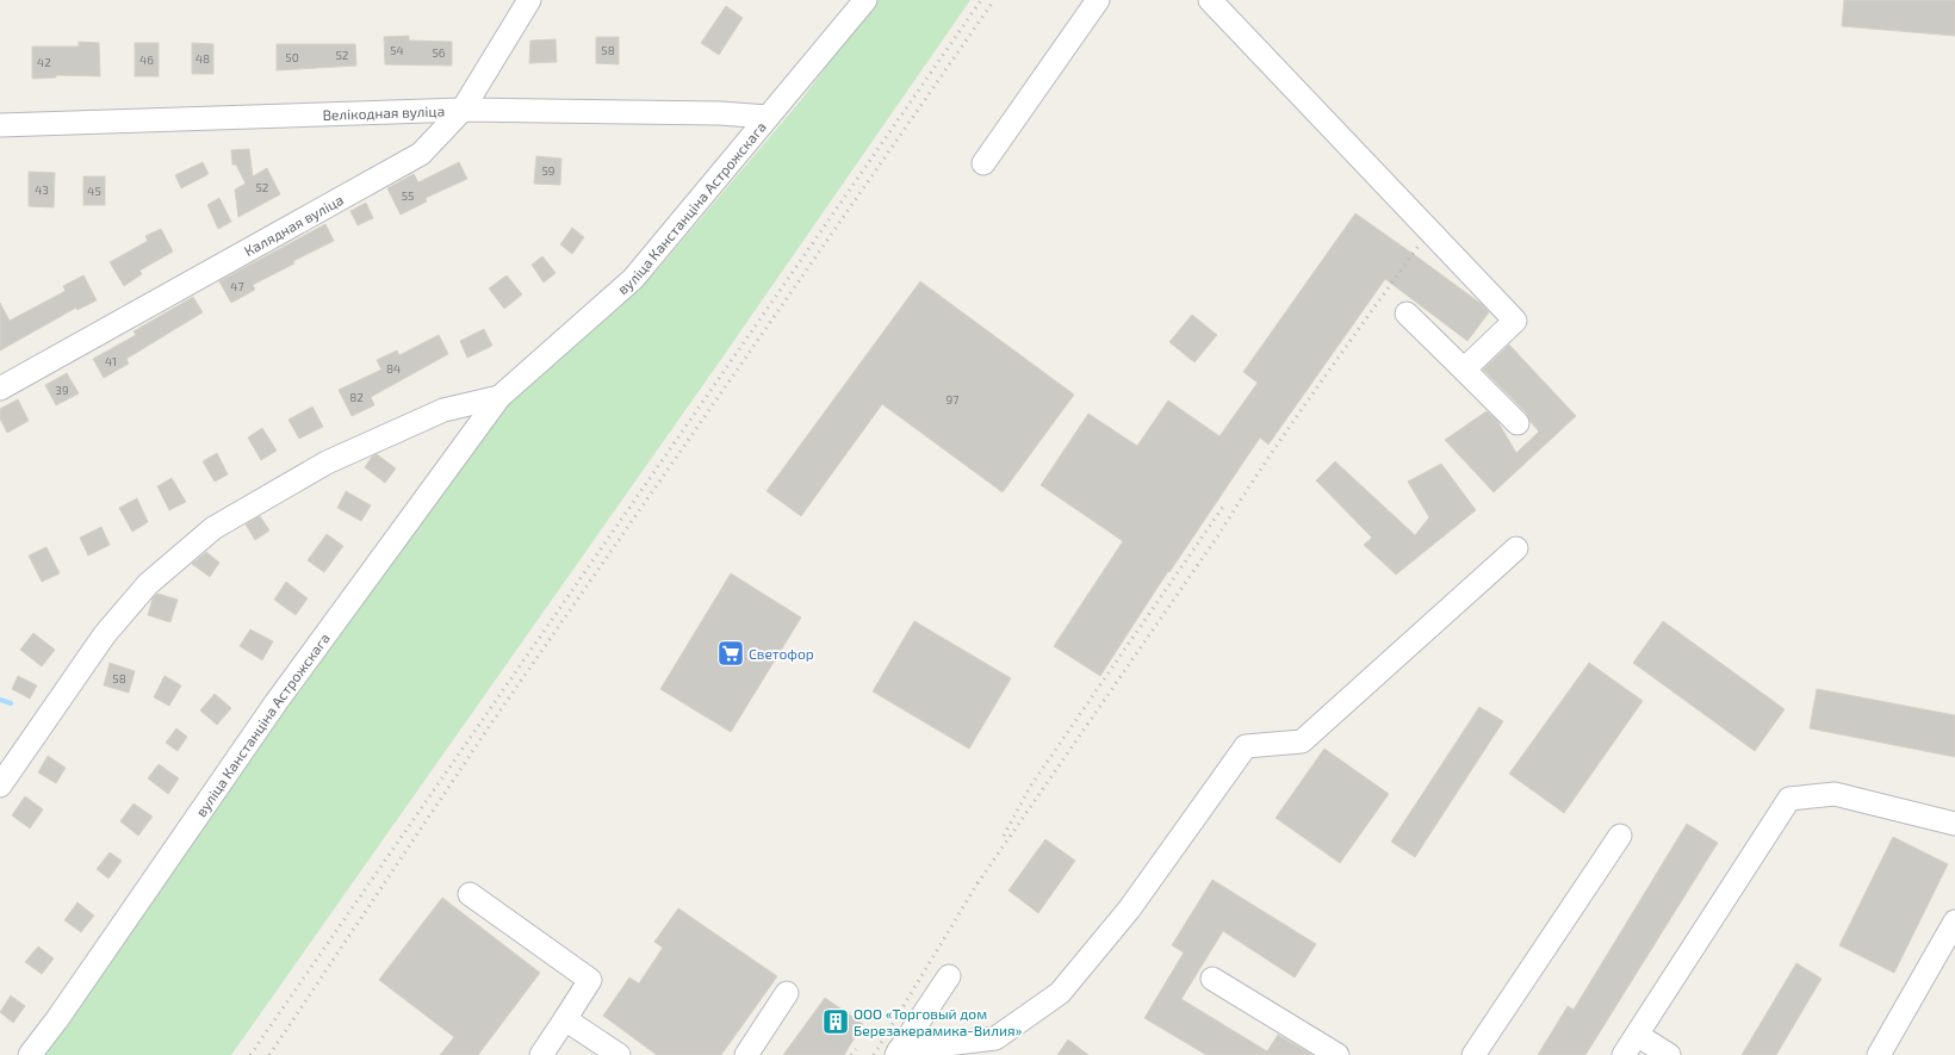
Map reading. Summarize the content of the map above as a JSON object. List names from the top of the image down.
{
  "streets": {
    "street": ["Велікодная вуліца", "вуліца Канстанціна Астрожскага", "Калядная вуліца"]
  },
  "crossings": [
    ["Велікодная вуліца", "вуліца Канстанціна Астрожскага"],
    ["Велікодная вуліца", "Калядная вуліца"]
  ],
  "places": {
    "supermarket": ["Светофор"],
    "building": ["ООО «Торговый дом Березакерамика-Вилия»"]
  },
  "house_numbers": [
    "54",
    "58",
    "56",
    "52",
    "50",
    "48",
    "46",
    "42",
    "59",
    "52",
    "43",
    "45",
    "55",
    "47",
    "41",
    "84",
    "39",
    "82",
    "97",
    "58"
  ]
}
